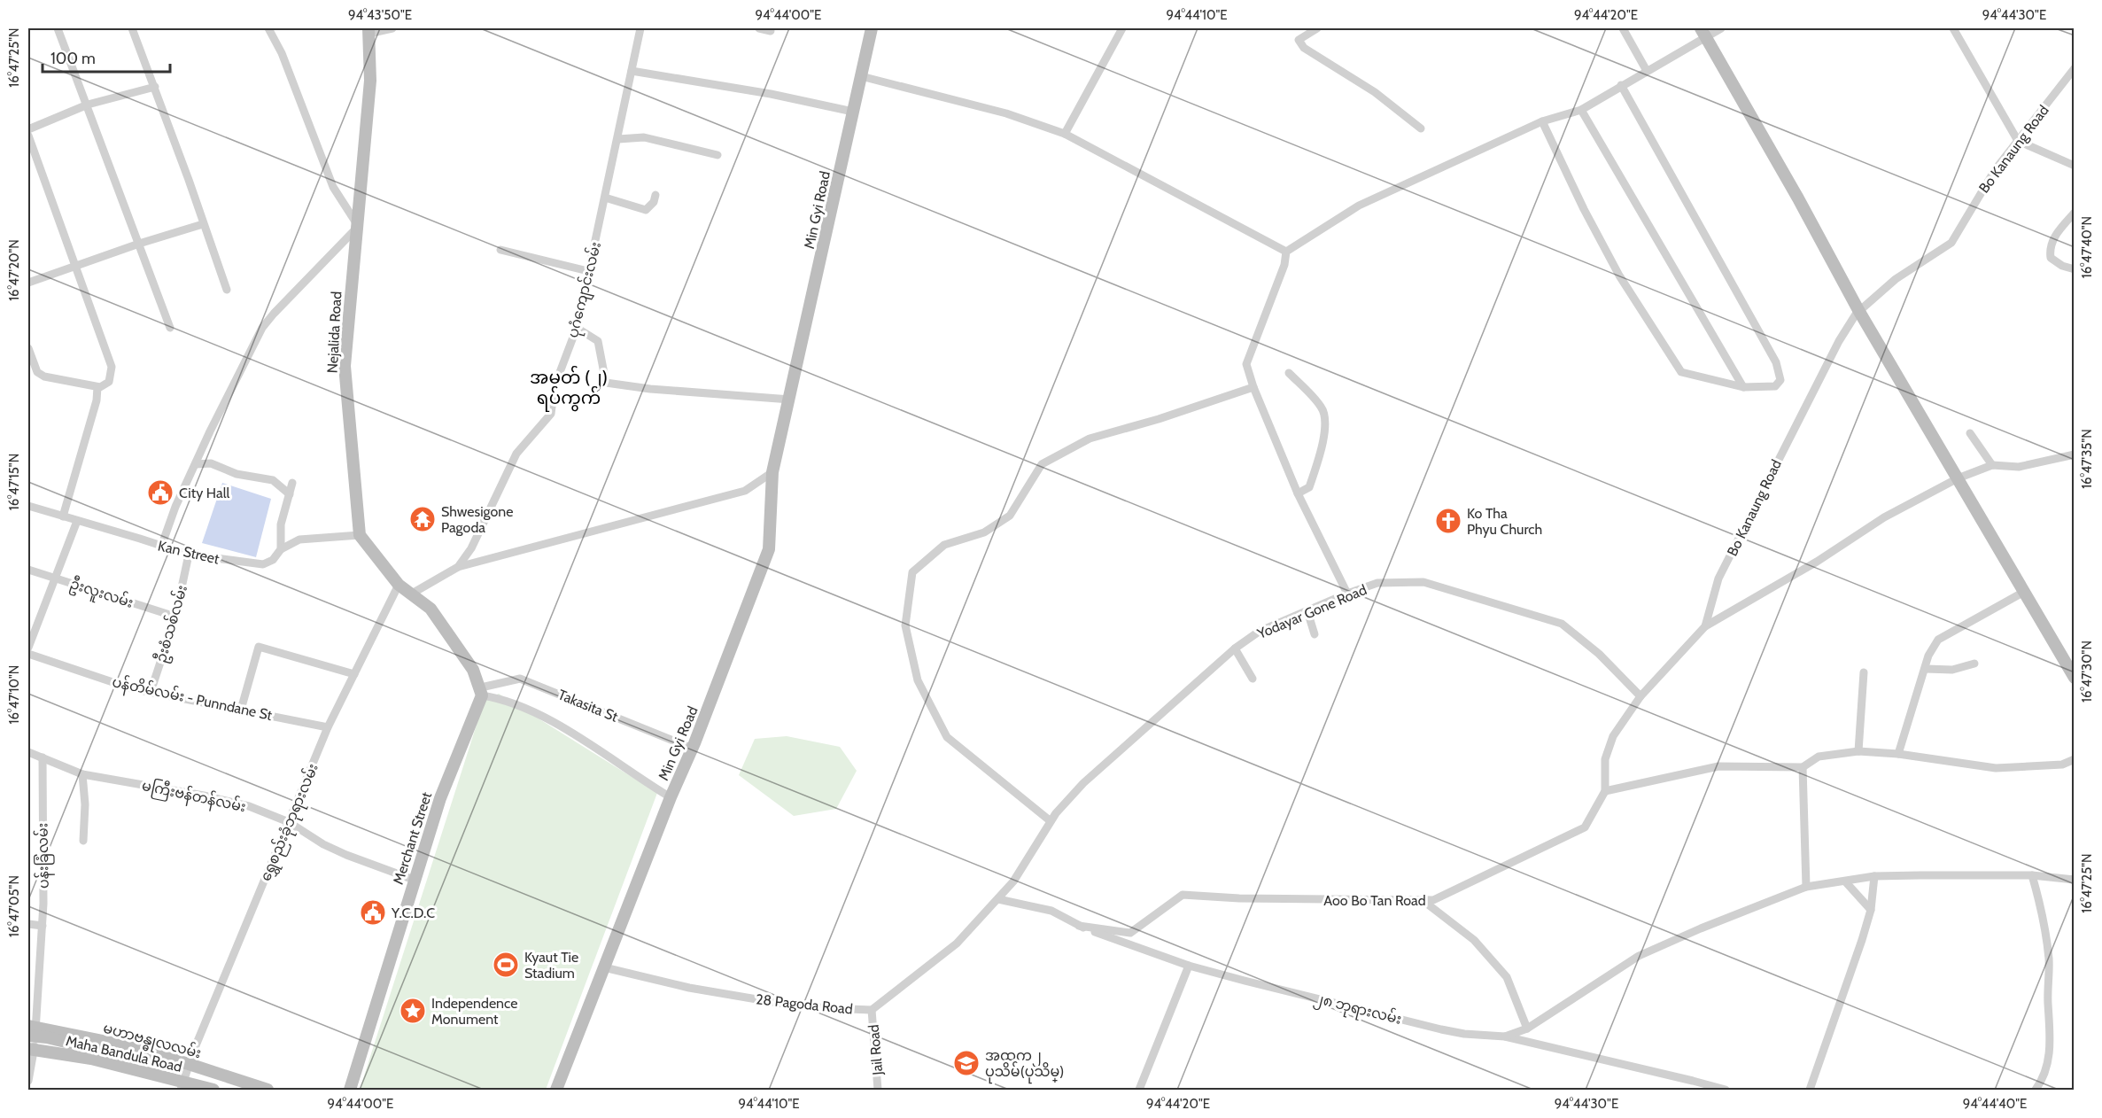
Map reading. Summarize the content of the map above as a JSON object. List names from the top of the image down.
{
  "streets": {
    "main road": [
      "Min Gyi Road",
      "Nejalida Road",
      "Merchant Street",
      "မဟာဗန္ဓုလလမ်း",
      "Maha Bandula Road"
    ],
    "street": [
      "Bo Kanaung Road",
      "ပုဂံကျောင်းလမ်း",
      "Kan Street",
      "ဦးလူးလမ်း",
      "Yodayar Gone Road",
      "ဦးစံသစ်လမ်း",
      "ပန်တိမ်လမ်း - Punndane St",
      "Takasita St",
      "မကြီးဗန်တန်လမ်း",
      "ရွှေစည်းခုံဘုရားလမ်း",
      "ပန်းခြံလမ်း",
      "Aoo Bo Tan Road",
      "28 Pagoda Road",
      "၂၈ ဘုရားလမ်း",
      "Jail Road"
    ]
  },
  "crossings": [
    ["Bo Kanaung Road", "Yodayar Gone Road"],
    ["Bo Kanaung Road", "Aoo Bo Tan Road"],
    ["Min Gyi Road", "Takasita St"],
    ["Min Gyi Road", "28 Pagoda Road"],
    ["Nejalida Road", "Kan Street"],
    ["Kan Street", "ဦးစံသစ်လမ်း"],
    ["ဦးလူးလမ်း", "ဦးစံသစ်လမ်း"],
    ["Yodayar Gone Road", "Aoo Bo Tan Road"],
    ["Yodayar Gone Road", "28 Pagoda Road"],
    ["Yodayar Gone Road", "၂၈ ဘုရားလမ်း"],
    ["ဦးစံသစ်လမ်း", "ပန်တိမ်လမ်း - Punndane St"],
    ["ပန်တိမ်လမ်း - Punndane St", "ရွှေစည်းခုံဘုရားလမ်း"],
    ["Takasita St", "Merchant Street"],
    ["မကြီးဗန်တန်လမ်း", "ရွှေစည်းခုံဘုရားလမ်း"],
    ["မကြီးဗန်တန်လမ်း", "Merchant Street"],
    ["မကြီးဗန်တန်လမ်း", "ပန်းခြံလမ်း"],
    ["ရွှေစည်းခုံဘုရားလမ်း", "မဟာဗန္ဓုလလမ်း"],
    ["ရွှေစည်းခုံဘုရားလမ်း", "Maha Bandula Road"],
    ["ပန်းခြံလမ်း", "မဟာဗန္ဓုလလမ်း"],
    ["ပန်းခြံလမ်း", "Maha Bandula Road"],
    ["Aoo Bo Tan Road", "၂၈ ဘုရားလမ်း"],
    ["28 Pagoda Road", "၂၈ ဘုရားလမ်း"],
    ["28 Pagoda Road", "Jail Road"]
  ],
  "districts": ["အမှတ် (၂) ရပ်ကွက်"],
  "places": {
    "public building": ["City Hall", "Y.C.D.C"],
    "temple": ["Shwesigone Pagoda"],
    "church": ["Ko Tha Phyu Church"],
    "sports": ["Kyaut Tie Stadium"],
    "place": ["Independence Monument"],
    "school or university": ["အထက၂ ပုသိမ်(ပုသိမ္)"]
  },
  "scale_bar": "100 m",
  "coordinates": [
    "94°43'50\"E",
    "94°44'00\"E",
    "94°44'10\"E",
    "94°44'20\"E",
    "94°44'30\"E",
    "16°47'25\"N",
    "16°47'40\"N",
    "16°47'20\"N",
    "16°47'35\"N",
    "16°47'15\"N",
    "16°47'30\"N",
    "16°47'10\"N",
    "16°47'05\"N",
    "94°44'40\"E"
  ]
}
